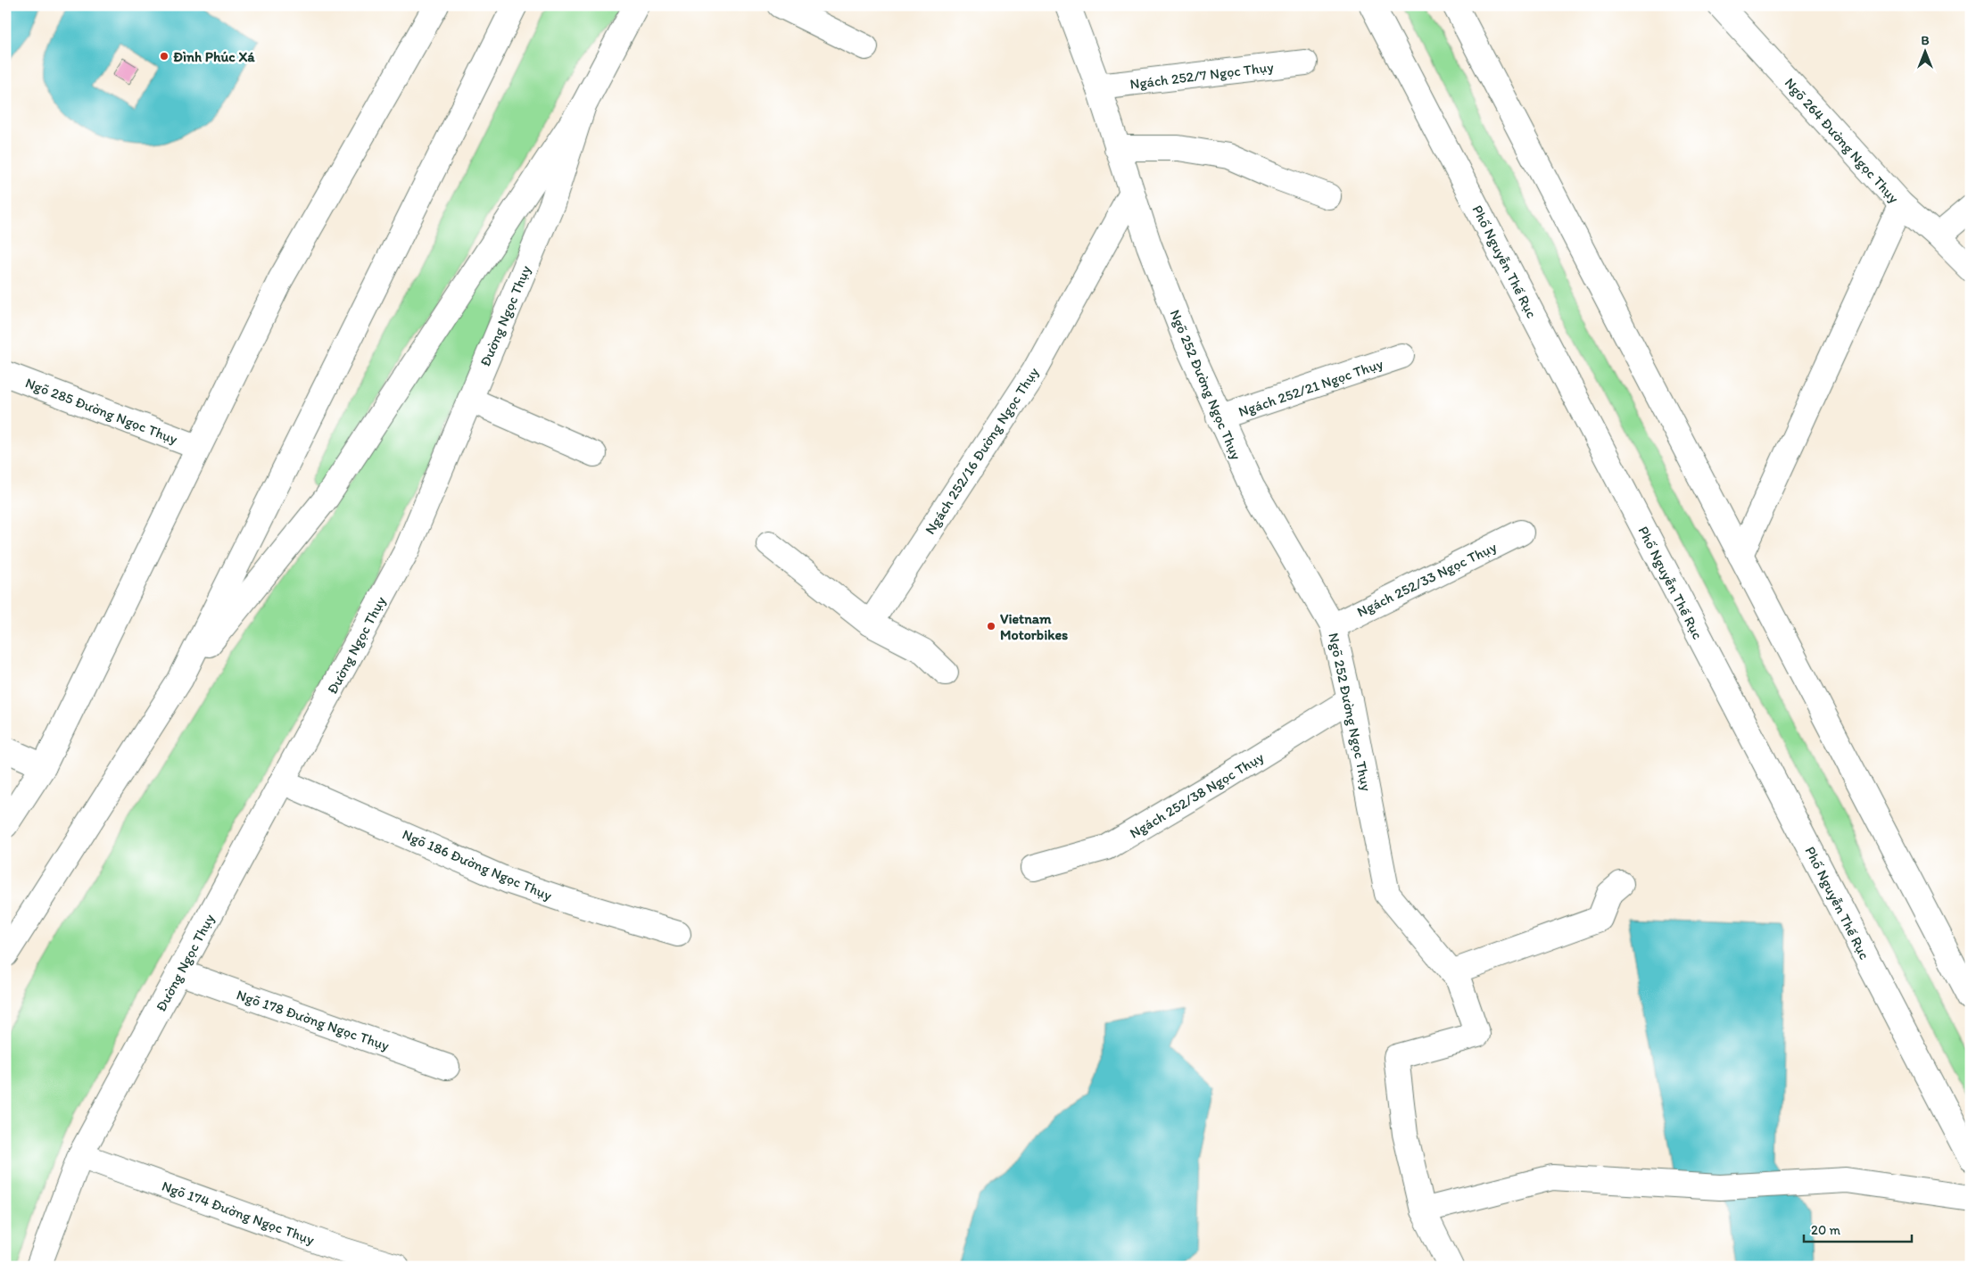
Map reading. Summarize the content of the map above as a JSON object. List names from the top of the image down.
{
  "streets": {
    "main road": [
      "Ngách 252/7 Ngọc Thụy",
      "Ngõ 264 Đường Ngọc Thụy",
      "Phố Nguyễn Thế Rục",
      "Đường Ngọc Thụy",
      "Ngõ 252 Đường Ngọc Thụy",
      "Ngách 252/21 Ngọc Thụy",
      "Ngõ 285 Đường Ngọc Thụy",
      "Ngách 252/16 Đường Ngọc Thụy",
      "Ngách 252/33 Ngọc Thụy",
      "Ngách 252/38 Ngọc Thụy",
      "Ngõ 186 Đường Ngọc Thụy",
      "Ngõ 178 Đường Ngọc Thụy",
      "Ngõ 174 Đường Ngọc Thụy"
    ]
  },
  "crossings": [
    ["Ngách 252/7 Ngọc Thụy", "Ngõ 252 Đường Ngọc Thụy"],
    ["Đường Ngọc Thụy", "Ngõ 186 Đường Ngọc Thụy"],
    ["Đường Ngọc Thụy", "Ngõ 178 Đường Ngọc Thụy"],
    ["Đường Ngọc Thụy", "Ngõ 174 Đường Ngọc Thụy"],
    ["Ngõ 252 Đường Ngọc Thụy", "Ngách 252/21 Ngọc Thụy"],
    ["Ngõ 252 Đường Ngọc Thụy", "Ngách 252/16 Đường Ngọc Thụy"],
    ["Ngõ 252 Đường Ngọc Thụy", "Ngách 252/33 Ngọc Thụy"],
    ["Ngõ 252 Đường Ngọc Thụy", "Ngách 252/38 Ngọc Thụy"]
  ],
  "places": ["Đình Phúc Xá", "Vietnam Motorbikes"],
  "scale_bar": "20 m",
  "north": "top"
}
